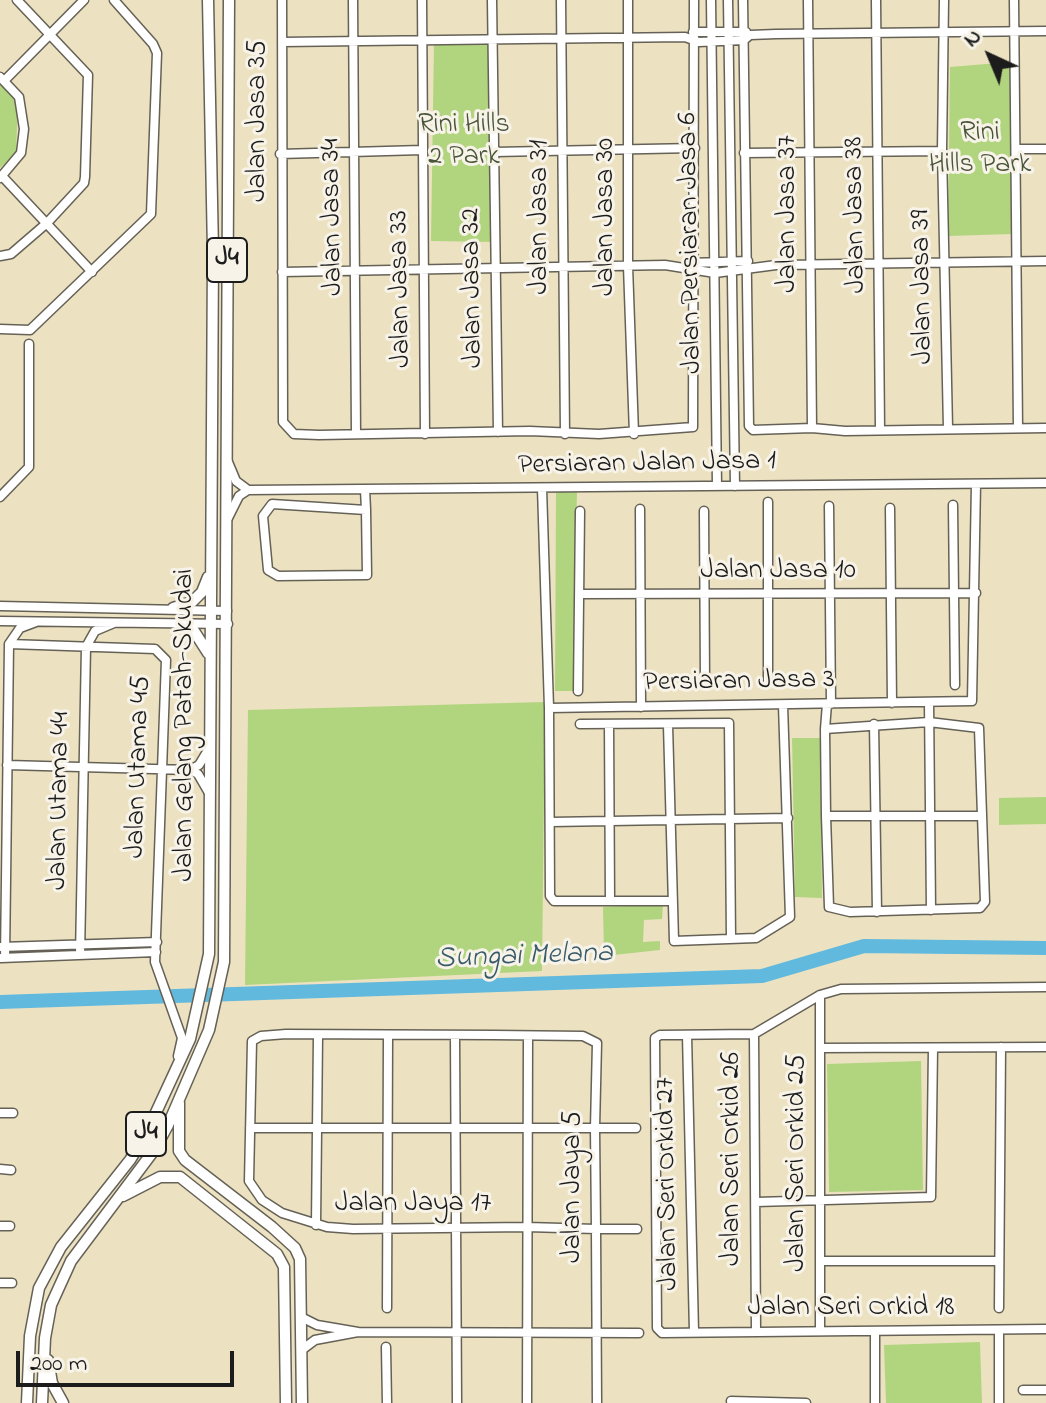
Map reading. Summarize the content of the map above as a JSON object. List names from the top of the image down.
{
  "streets": {
    "main road": ["J4", "Jalan Gelang Patah-Skudai"],
    "street": [
      "Jalan Jasa 35",
      "Jalan Jasa 37",
      "Jalan Jasa 38",
      "Jalan Jasa 34",
      "Jalan Jasa 31",
      "Jalan Jasa 30",
      "Jalan Persiaran Jasa 6",
      "Jalan Jasa 39",
      "Jalan Jasa 32",
      "Jalan Jasa 33",
      "Persiaran Jalan Jasa 1",
      "Jalan Jasa 10",
      "Persiaran Jasa 3",
      "Jalan Utama 45",
      "Jalan Utama 44",
      "Jalan Seri Orkid 26",
      "Jalan Seri Orkid 25",
      "Jalan Seri Orkid 27",
      "Jalan Jaya 5",
      "Jalan Jaya 17",
      "Jalan Seri Orkid 18"
    ]
  },
  "crossings": [
    ["Jalan Jasa 35", "Jalan Jasa 34"],
    ["Jalan Persiaran Jasa 6", "Persiaran Jalan Jasa 1"],
    ["Jalan Jasa 10", "Persiaran Jasa 3"],
    ["Jalan Gelang Patah-Skudai", "Jalan Utama 45"],
    ["Jalan Utama 45", "Jalan Utama 44"],
    ["Jalan Seri Orkid 26", "Jalan Seri Orkid 18"],
    ["Jalan Seri Orkid 25", "Jalan Seri Orkid 18"],
    ["Jalan Seri Orkid 27", "Jalan Seri Orkid 18"],
    ["Jalan Jaya 5", "Jalan Jaya 17"]
  ],
  "water": ["Sungai Melana"],
  "parks": ["Rini Hills 2 Park", "Rini Hills Park"],
  "scale_bar": "200 m",
  "north": "top left"
}
